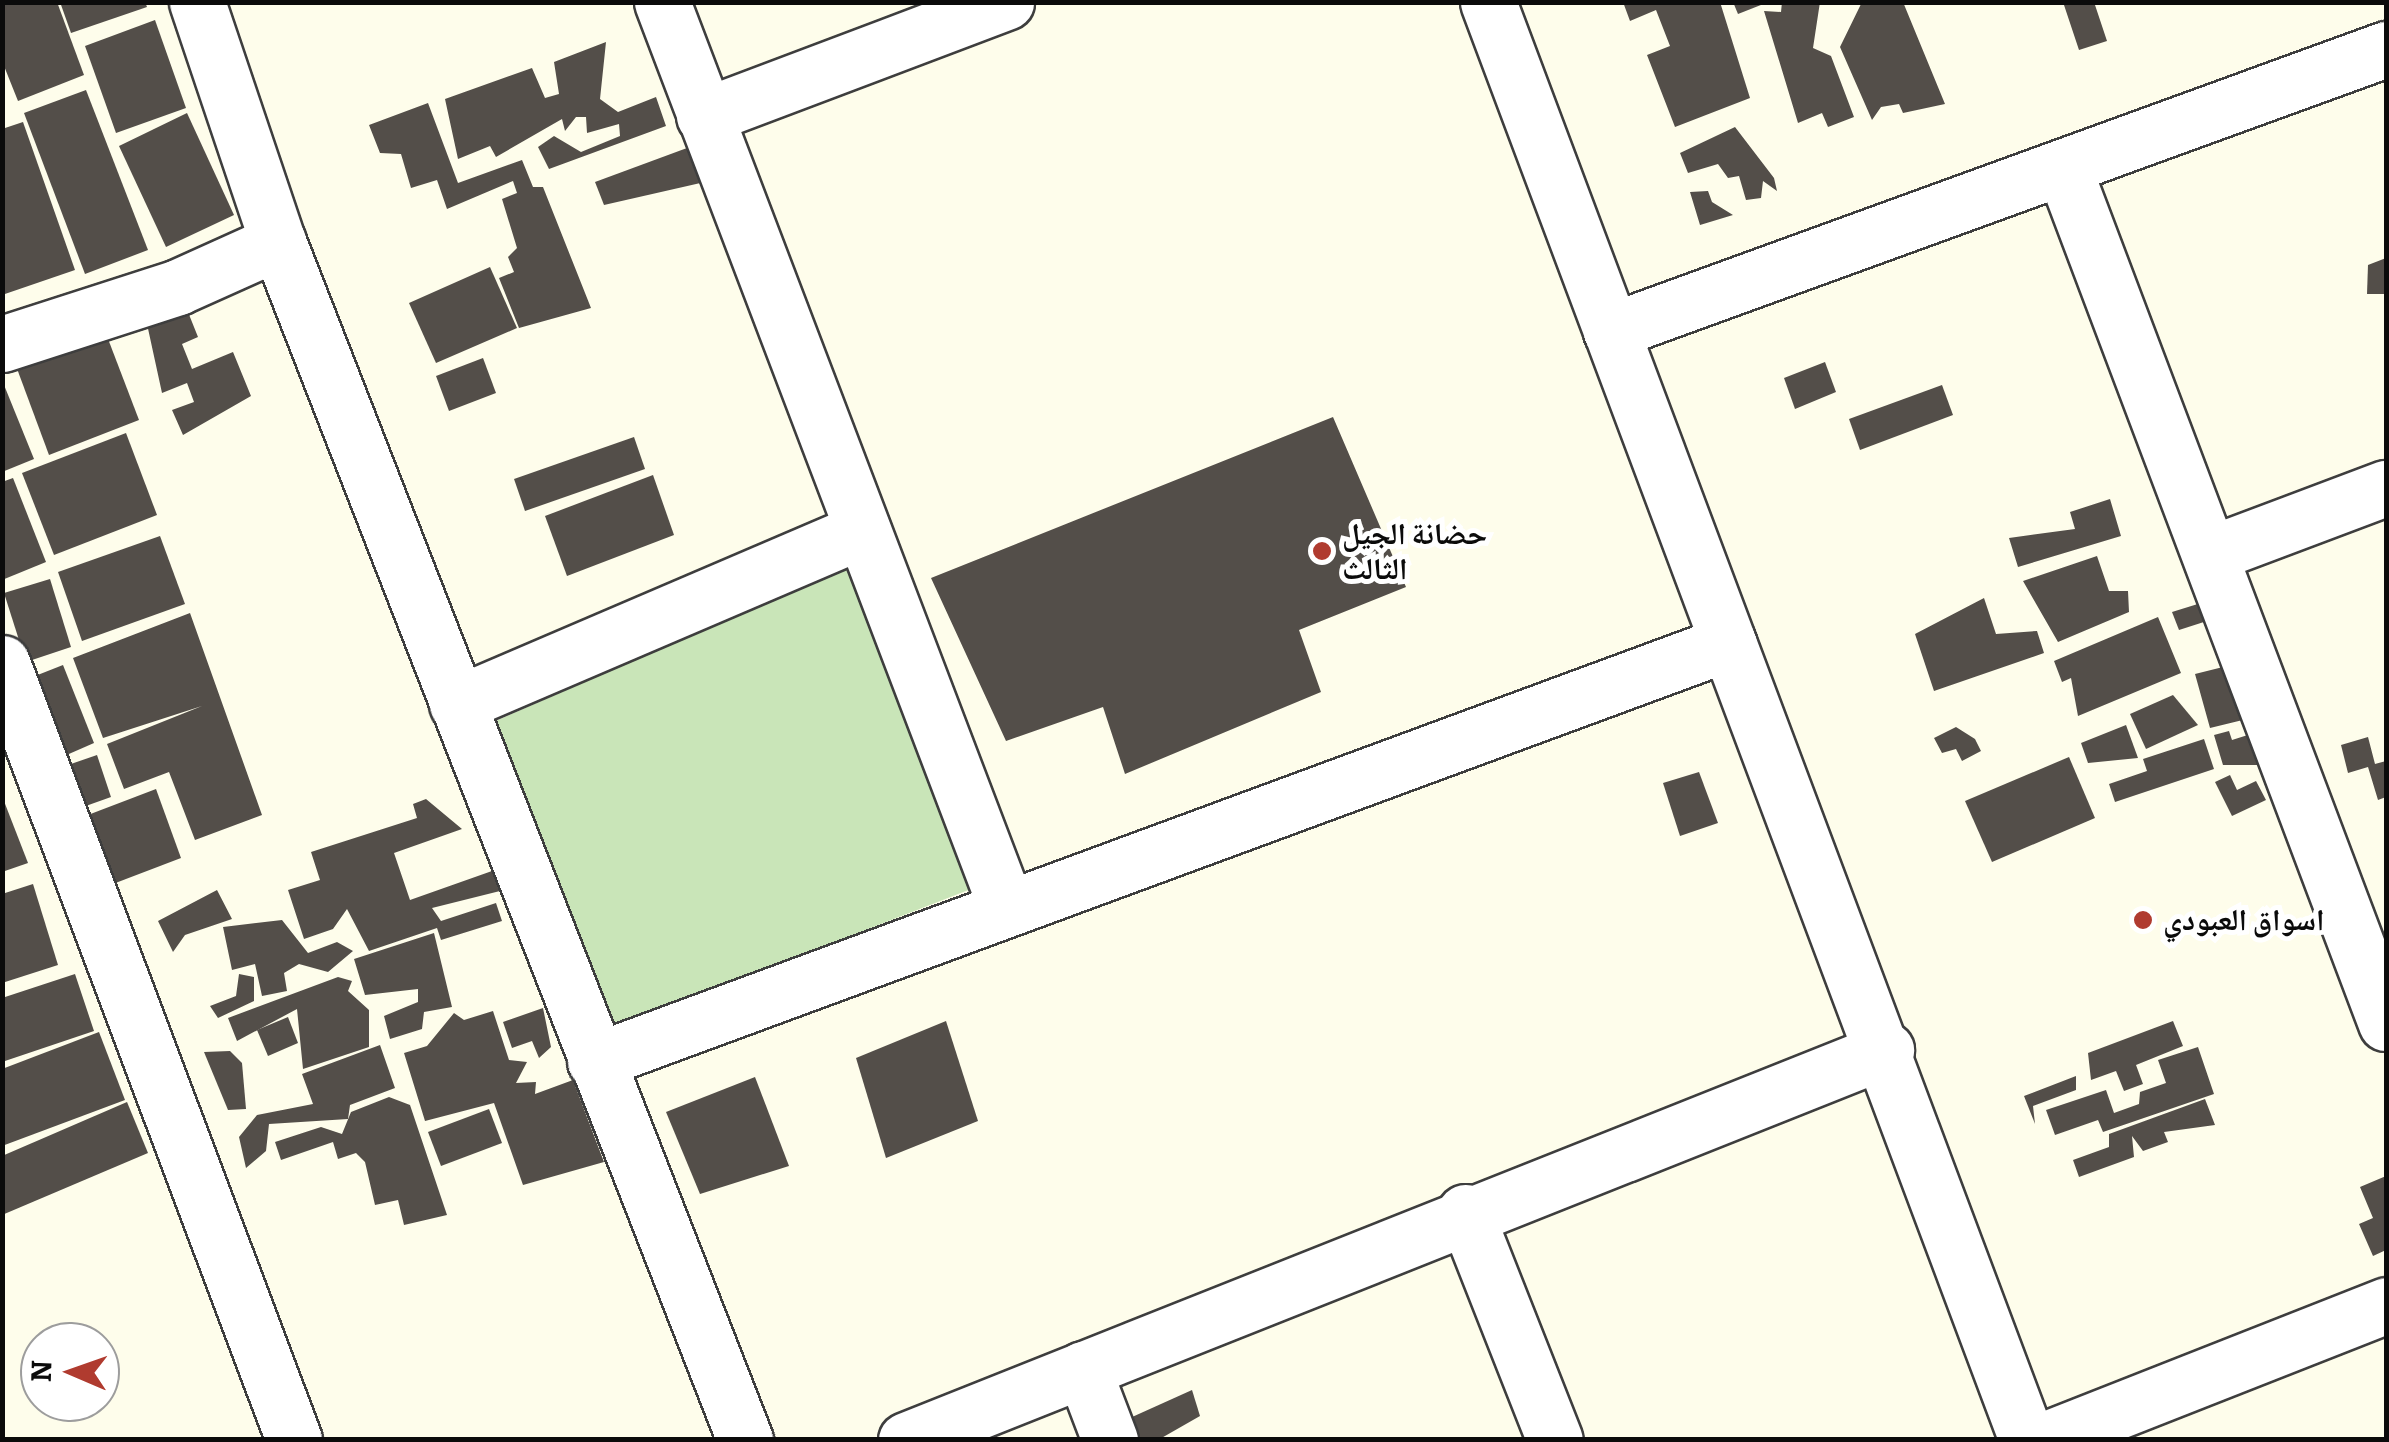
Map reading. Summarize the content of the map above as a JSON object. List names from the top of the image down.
{
  "places": ["حضانة الجيل الثالث", "اسواق العبودي"],
  "north": "left"
}
